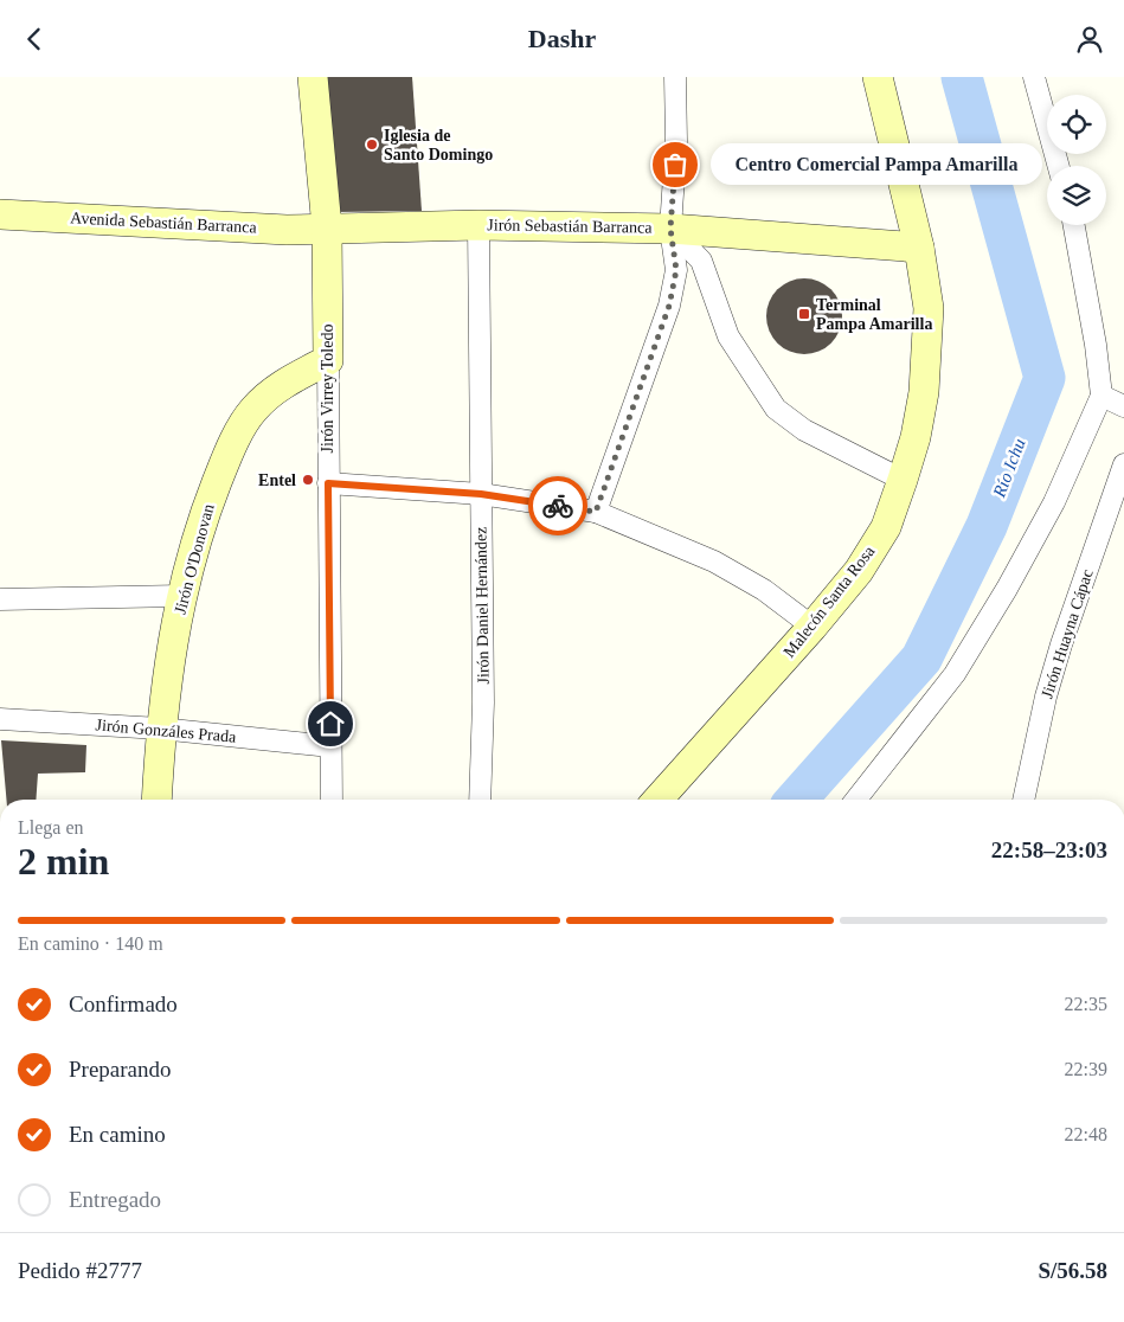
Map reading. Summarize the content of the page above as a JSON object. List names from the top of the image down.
{
  "streets": {
    "main road": [
      "Avenida Sebastián Barranca",
      "Jirón Sebastián Barranca",
      "Jirón Virrey Toledo",
      "Jirón O'Donovan",
      "Malecón Santa Rosa"
    ],
    "street": ["Jirón Daniel Hernández", "Jirón Huayna Cápac", "Jirón Gonzáles Prada"]
  },
  "crossings": [
    ["Avenida Sebastián Barranca", "Jirón Sebastián Barranca"],
    ["Avenida Sebastián Barranca", "Jirón Virrey Toledo"],
    ["Jirón Sebastián Barranca", "Jirón Virrey Toledo"],
    ["Jirón Sebastián Barranca", "Malecón Santa Rosa"],
    ["Jirón Sebastián Barranca", "Jirón Daniel Hernández"],
    ["Jirón Virrey Toledo", "Jirón O'Donovan"],
    ["Jirón Virrey Toledo", "Jirón Gonzáles Prada"],
    ["Jirón O'Donovan", "Jirón Gonzáles Prada"]
  ],
  "water": ["Río Ichu"],
  "places": {
    "other": ["Iglesia de Santo Domingo", "Centro Comercial Pampa Amarilla", "Entel"],
    "transit": ["Terminal Pampa Amarilla"]
  },
  "page": {
    "header": "Dashr",
    "bubble": "Centro Comercial Pampa Amarilla",
    "heading": ["2 min", "Llega en", "22:58–23:03"],
    "panel": ["Pedido #2777", "S/56.58"],
    "bar": "En camino · 140 m",
    "list": [
      ["Confirmado", "22:35"],
      ["Preparando", "22:39"],
      ["En camino", "22:48"],
      "Entregado"
    ]
  }
}
